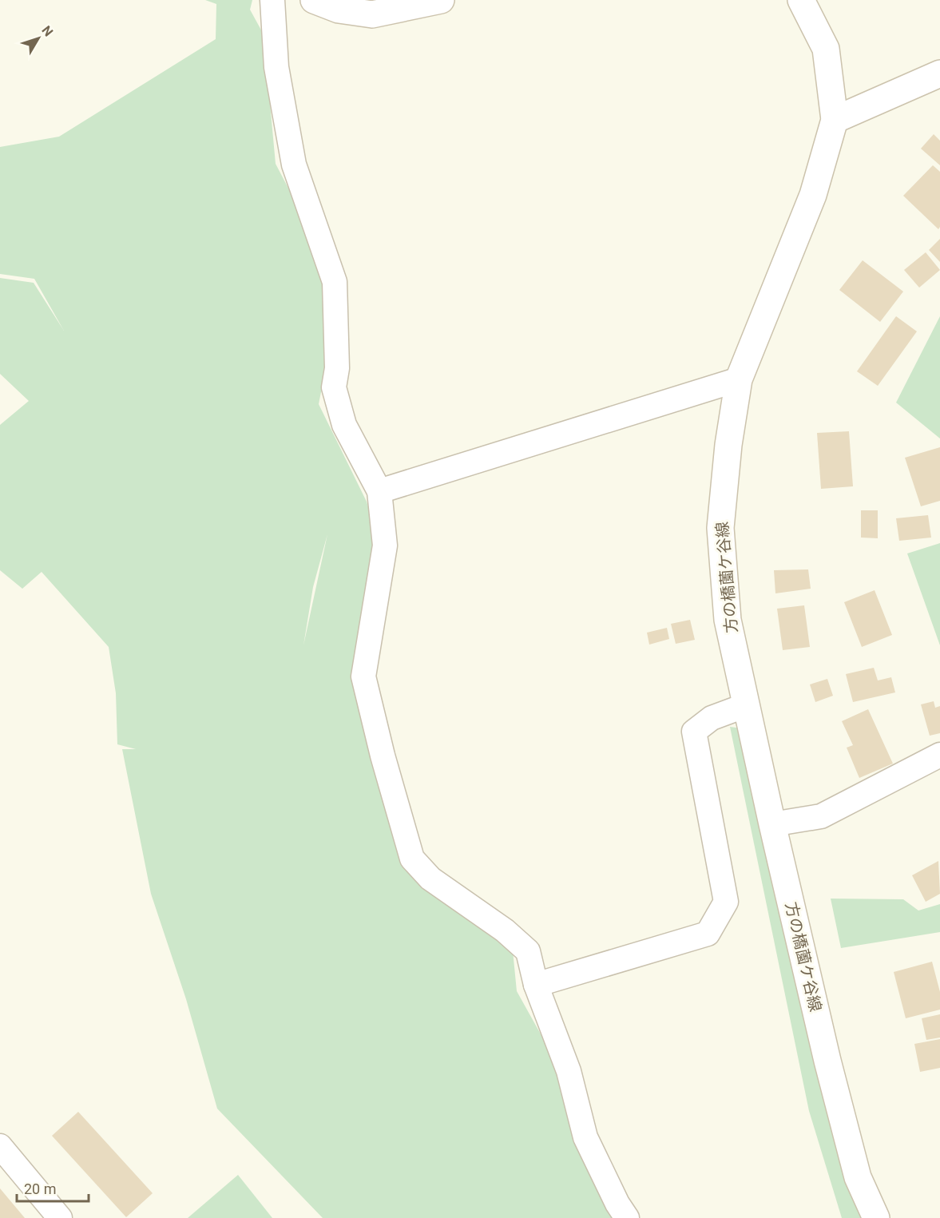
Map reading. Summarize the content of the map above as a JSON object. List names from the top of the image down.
{
  "streets": {
    "main road": ["方の橋薗ケ谷線"]
  },
  "scale_bar": "20 m",
  "north": "top right"
}
